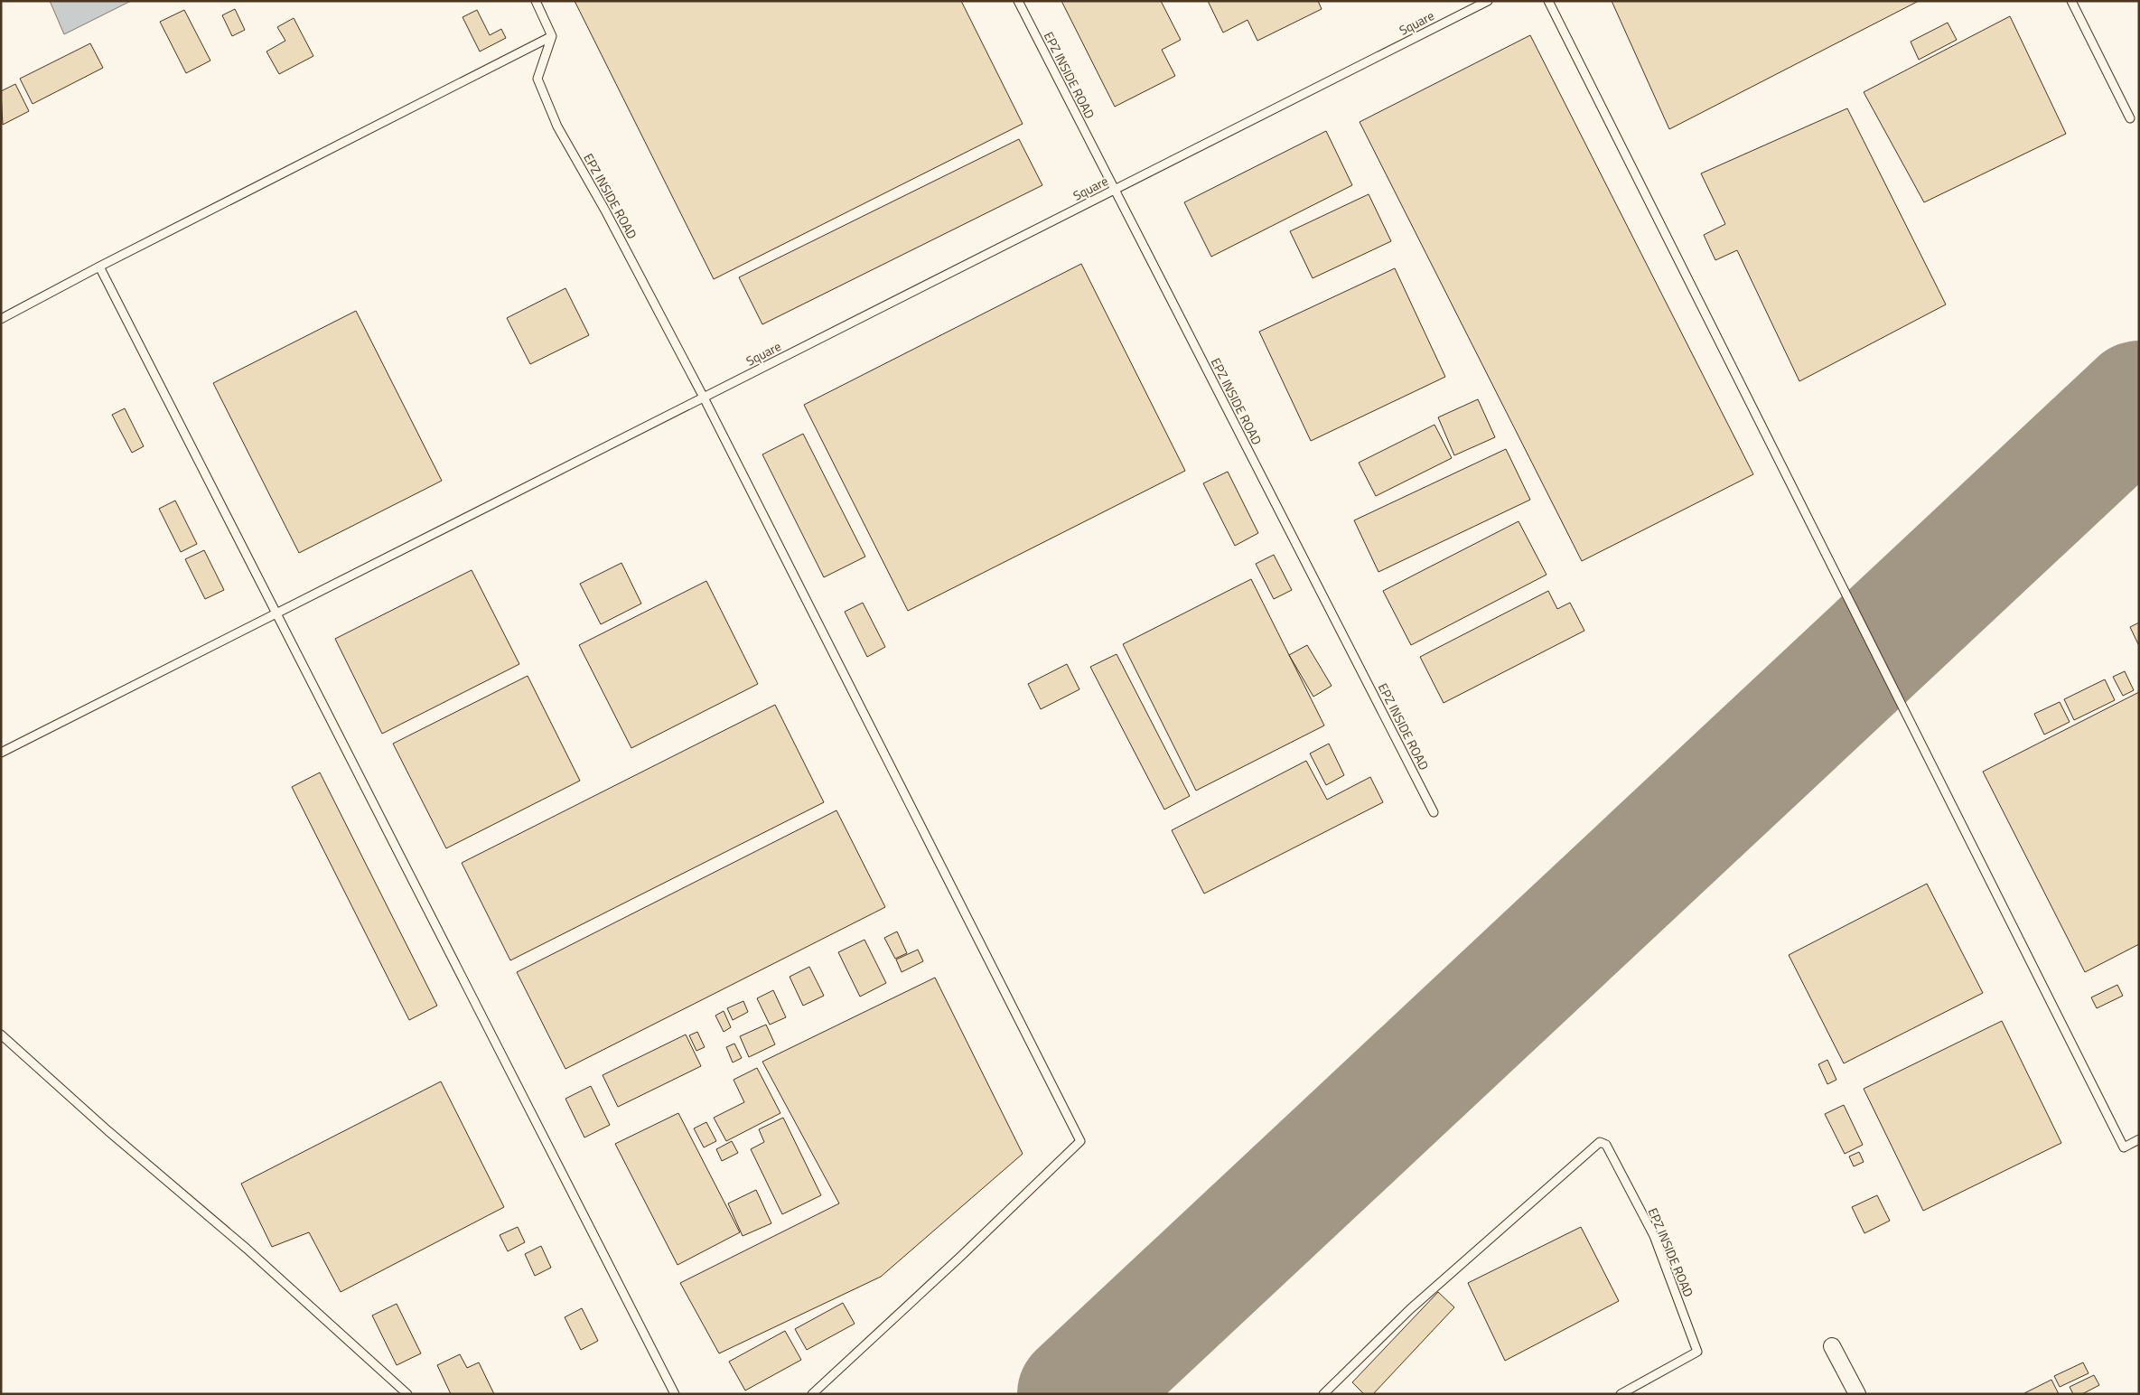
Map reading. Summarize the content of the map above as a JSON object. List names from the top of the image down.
{
  "streets": {
    "lane": ["Square", "EPZ INSIDE ROAD"]
  },
  "crossings": [
    ["Square", "EPZ INSIDE ROAD"]
  ]
}
